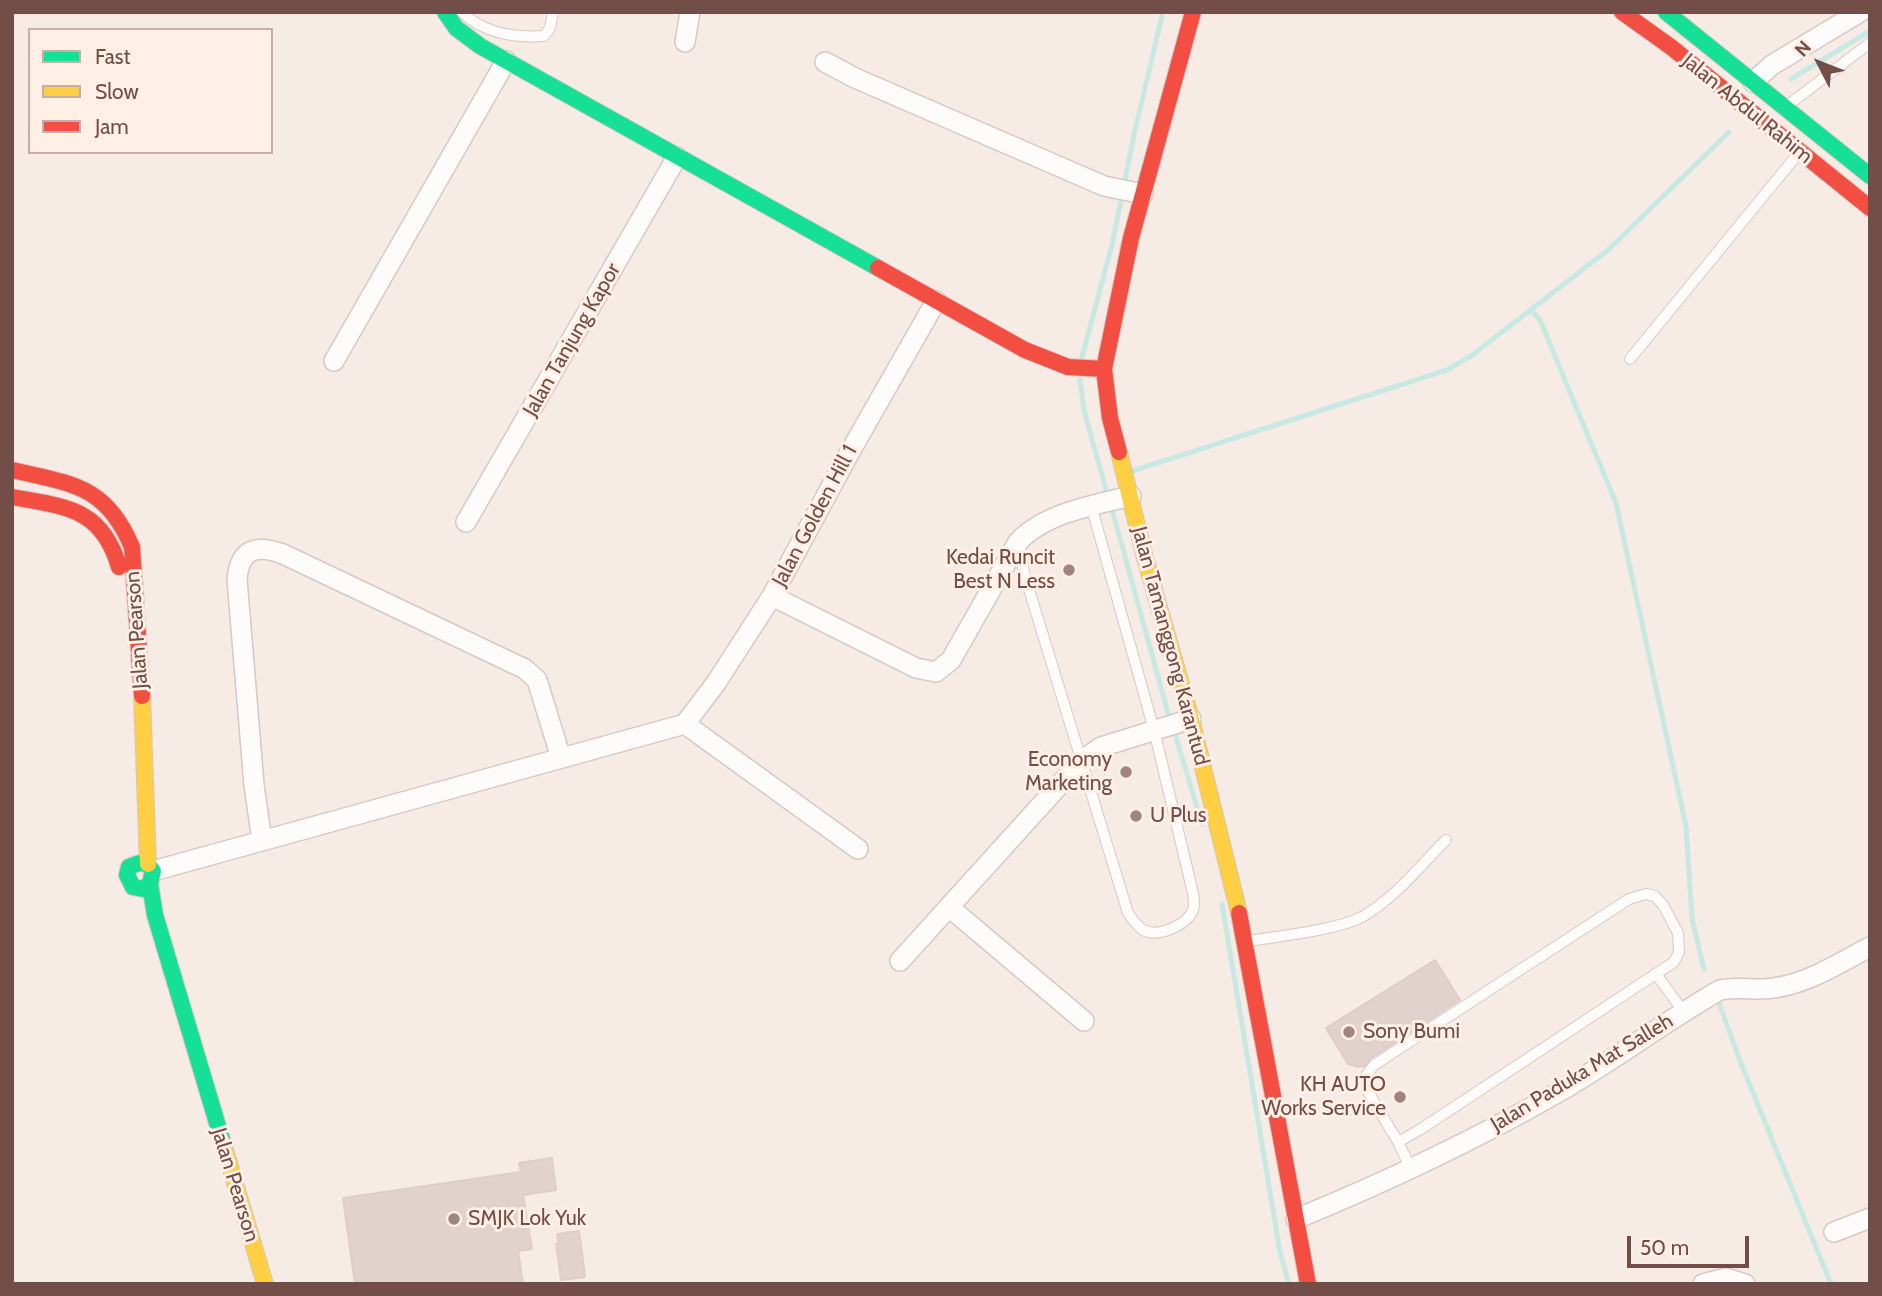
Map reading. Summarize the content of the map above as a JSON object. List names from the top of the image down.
{
  "streets": {
    "main road": ["Jalan Abdul Rahim", "Jalan Pearson", "Jalan Tamanggong Karantud"],
    "street": ["Jalan Tanjung Kapor", "Jalan Golden Hill 1", "Jalan Paduka Mat Salleh"]
  },
  "crossings": [
    ["Jalan Tamanggong Karantud", "Jalan Paduka Mat Salleh"]
  ],
  "places": [
    "Kedai Runcit Best N Less",
    "Economy Marketing",
    "U Plus",
    "Sony Bumi",
    "KH AUTO Works Service",
    "SMJK Lok Yuk"
  ],
  "legend": ["Fast", "Slow", "Jam"],
  "scale_bar": "50 m",
  "north": "top left"
}
